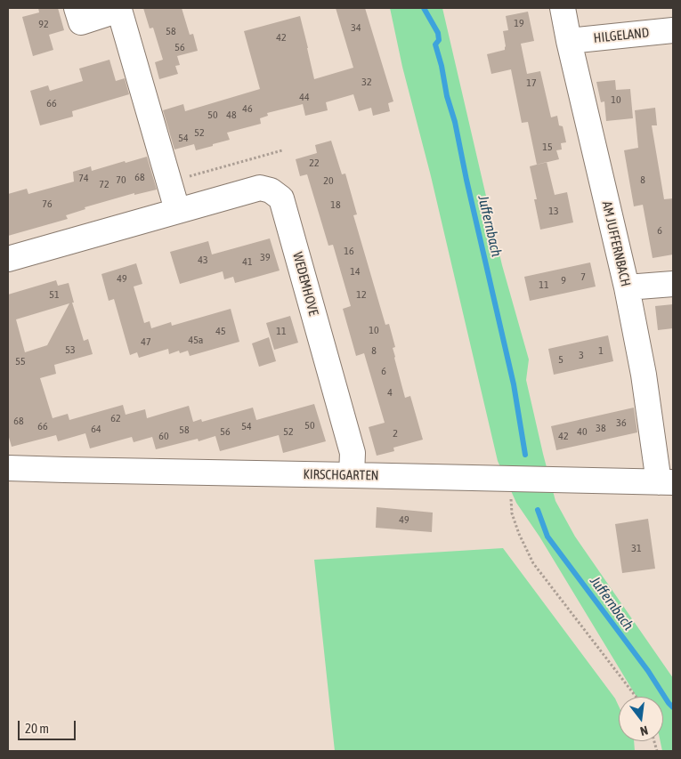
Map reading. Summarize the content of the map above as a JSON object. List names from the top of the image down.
{
  "streets": {
    "street": [
      "HILGELAND",
      "AM JUFFERNBACH",
      "WEDEMHOVE",
      "KIRSCHGARTEN"
    ]
  },
  "crossings": [
    ["HILGELAND", "AM JUFFERNBACH"],
    ["AM JUFFERNBACH", "KIRSCHGARTEN"],
    ["WEDEMHOVE", "KIRSCHGARTEN"]
  ],
  "water": ["Juffernbach"],
  "house_numbers": [
    "19",
    "92",
    "34",
    "58",
    "42",
    "56",
    "32",
    "17",
    "44",
    "10",
    "66",
    "46",
    "50",
    "48",
    "52",
    "54",
    "15",
    "22",
    "68",
    "74",
    "70",
    "8",
    "20",
    "72",
    "76",
    "18",
    "13",
    "6",
    "16",
    "39",
    "43",
    "41",
    "14",
    "7",
    "49",
    "9",
    "11",
    "51",
    "12",
    "10",
    "45",
    "11",
    "45a",
    "47",
    "53",
    "8",
    "1",
    "3",
    "5",
    "55",
    "6",
    "4",
    "62",
    "68",
    "36",
    "50",
    "66",
    "54",
    "38",
    "64",
    "58",
    "56",
    "52",
    "40",
    "2",
    "60",
    "42",
    "49",
    "31"
  ],
  "scale_bar": "20 m",
  "north": "bottom"
}
